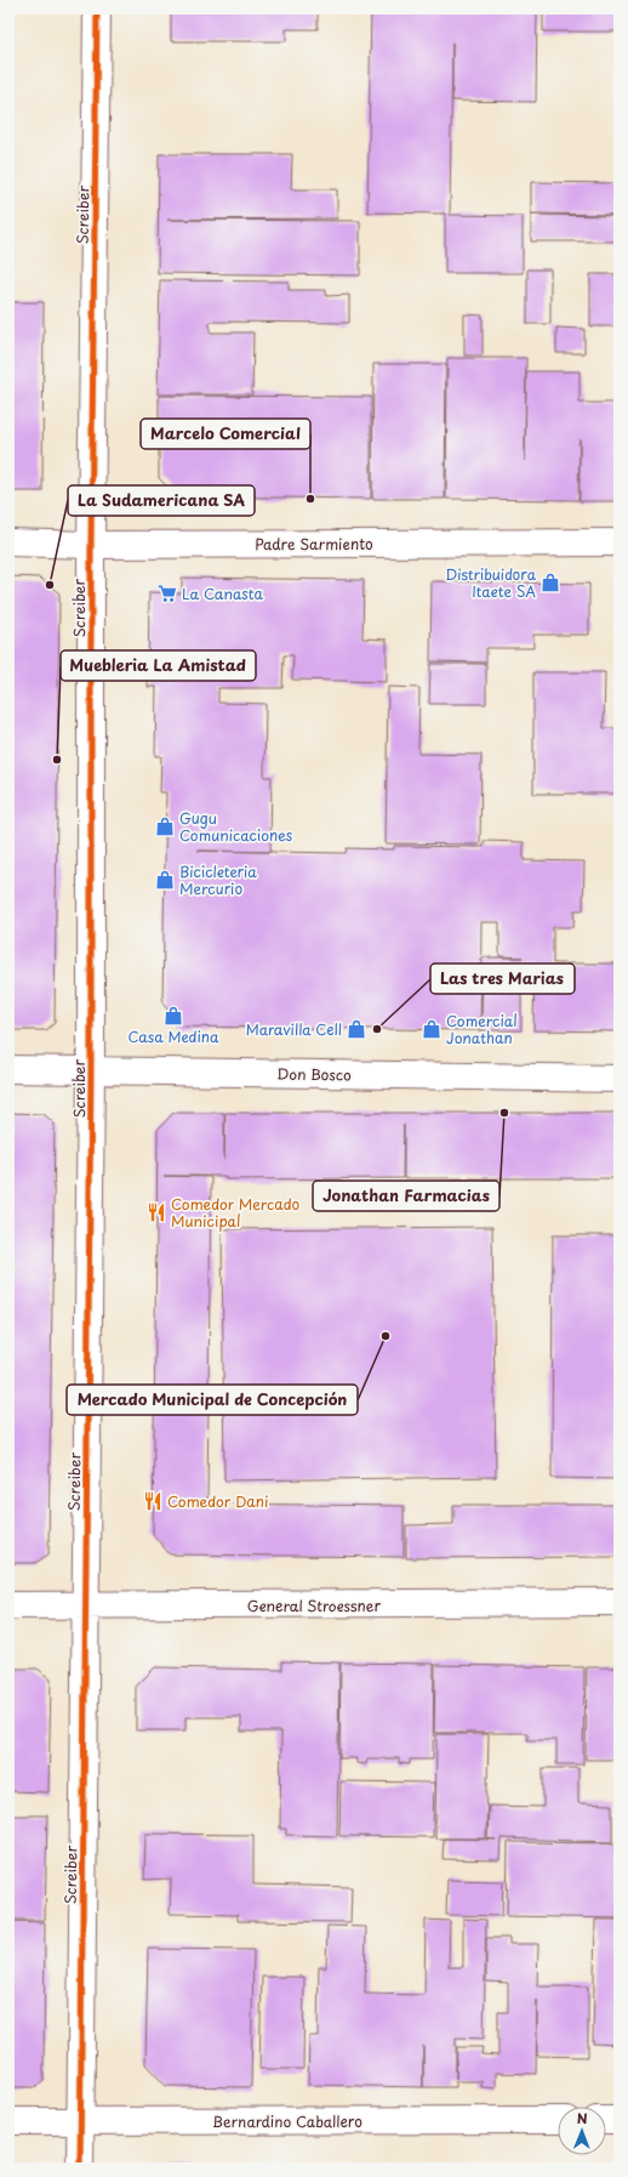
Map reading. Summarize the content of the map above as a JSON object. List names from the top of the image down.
{
  "streets": {
    "main road": [
      "Screiber",
      "Padre Sarmiento",
      "Don Bosco",
      "General Stroessner",
      "Bernardino Caballero"
    ]
  },
  "crossings": [
    ["Screiber", "Padre Sarmiento"],
    ["Screiber", "Don Bosco"],
    ["Screiber", "General Stroessner"],
    ["Screiber", "Bernardino Caballero"]
  ],
  "places": {
    "other": [
      "Marcelo Comercial",
      "La Sudamericana SA",
      "Muebleria La Amistad",
      "Las tres Marias",
      "Jonathan Farmacias",
      "Mercado Municipal de Concepción"
    ],
    "shop": [
      "Distribuidora Itaete SA",
      "Gugu Comunicaciones",
      "Bicicleteria Mercurio",
      "Casa Medina",
      "Maravilla Cell",
      "Comercial Jonathan"
    ],
    "supermarket": ["La Canasta"],
    "restaurant": ["Comedor Mercado Municipal", "Comedor Dani"]
  },
  "north": "top"
}
